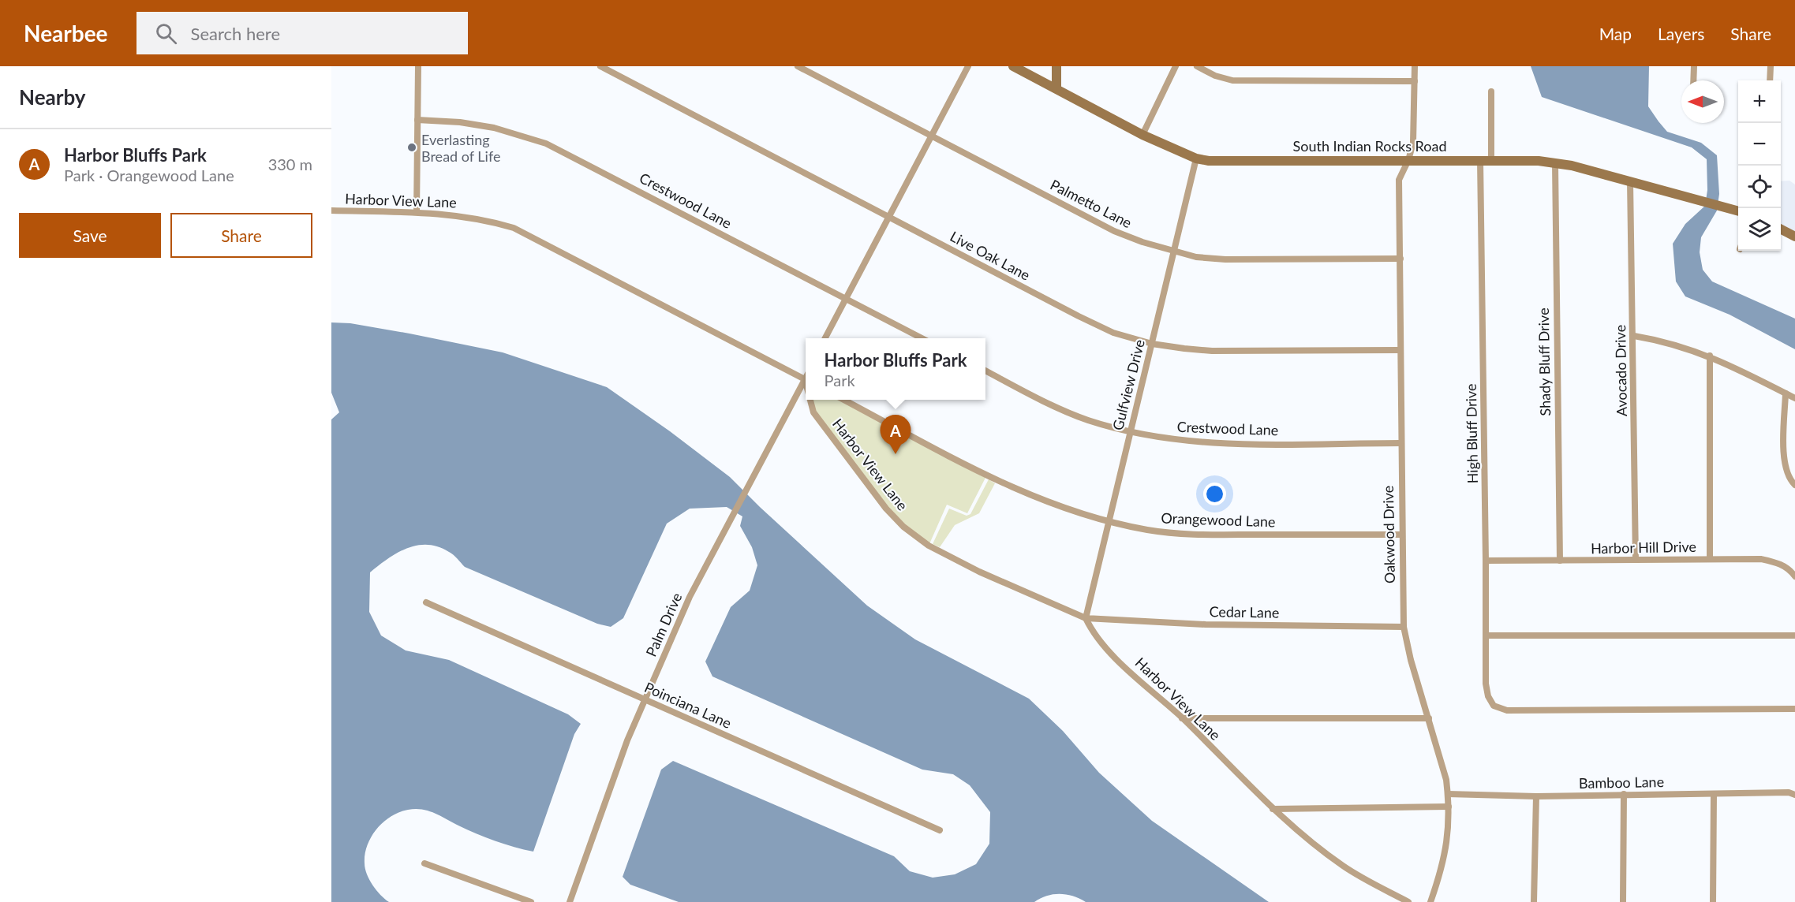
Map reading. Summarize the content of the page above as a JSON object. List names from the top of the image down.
{
  "streets": {
    "street": [
      "South Indian Rocks Road",
      "Harbor View Lane",
      "Crestwood Lane",
      "Palmetto Lane",
      "Live Oak Lane",
      "Shady Bluff Drive",
      "Avocado Drive",
      "Gulfview Drive",
      "High Bluff Drive",
      "Orangewood Lane",
      "Oakwood Drive",
      "Harbor Hill Drive",
      "Cedar Lane",
      "Palm Drive",
      "Poinciana Lane",
      "Bamboo Lane"
    ]
  },
  "crossings": [
    ["South Indian Rocks Road", "Shady Bluff Drive"],
    ["South Indian Rocks Road", "Avocado Drive"],
    ["South Indian Rocks Road", "Gulfview Drive"],
    ["South Indian Rocks Road", "High Bluff Drive"],
    ["South Indian Rocks Road", "Oakwood Drive"],
    ["Harbor View Lane", "Gulfview Drive"],
    ["Harbor View Lane", "Cedar Lane"],
    ["Crestwood Lane", "Gulfview Drive"],
    ["Crestwood Lane", "Oakwood Drive"],
    ["Palmetto Lane", "Gulfview Drive"],
    ["Palmetto Lane", "Oakwood Drive"],
    ["Live Oak Lane", "Gulfview Drive"],
    ["Live Oak Lane", "Oakwood Drive"],
    ["Shady Bluff Drive", "Harbor Hill Drive"],
    ["Avocado Drive", "Harbor Hill Drive"],
    ["Gulfview Drive", "Orangewood Lane"],
    ["Gulfview Drive", "Cedar Lane"],
    ["High Bluff Drive", "Harbor Hill Drive"],
    ["Orangewood Lane", "Oakwood Drive"],
    ["Oakwood Drive", "Cedar Lane"],
    ["Oakwood Drive", "Bamboo Lane"],
    ["Palm Drive", "Poinciana Lane"]
  ],
  "places": ["Everlasting Bread of Life"],
  "north": "left",
  "page": {
    "header": "Nearbee",
    "search": "Search here",
    "nav": ["Map", "Layers", "Share"],
    "heading": "Nearby",
    "map_buttons": ["+", "−"],
    "list": [
      {
        "mark": "A",
        "name": "Harbor Bluffs Park",
        "note": "Park · Orangewood Lane",
        "value": "330 m"
      }
    ],
    "buttons": ["Save", "Share"],
    "popup": ["Harbor Bluffs Park", "Park"],
    "pins": "A"
  }
}
